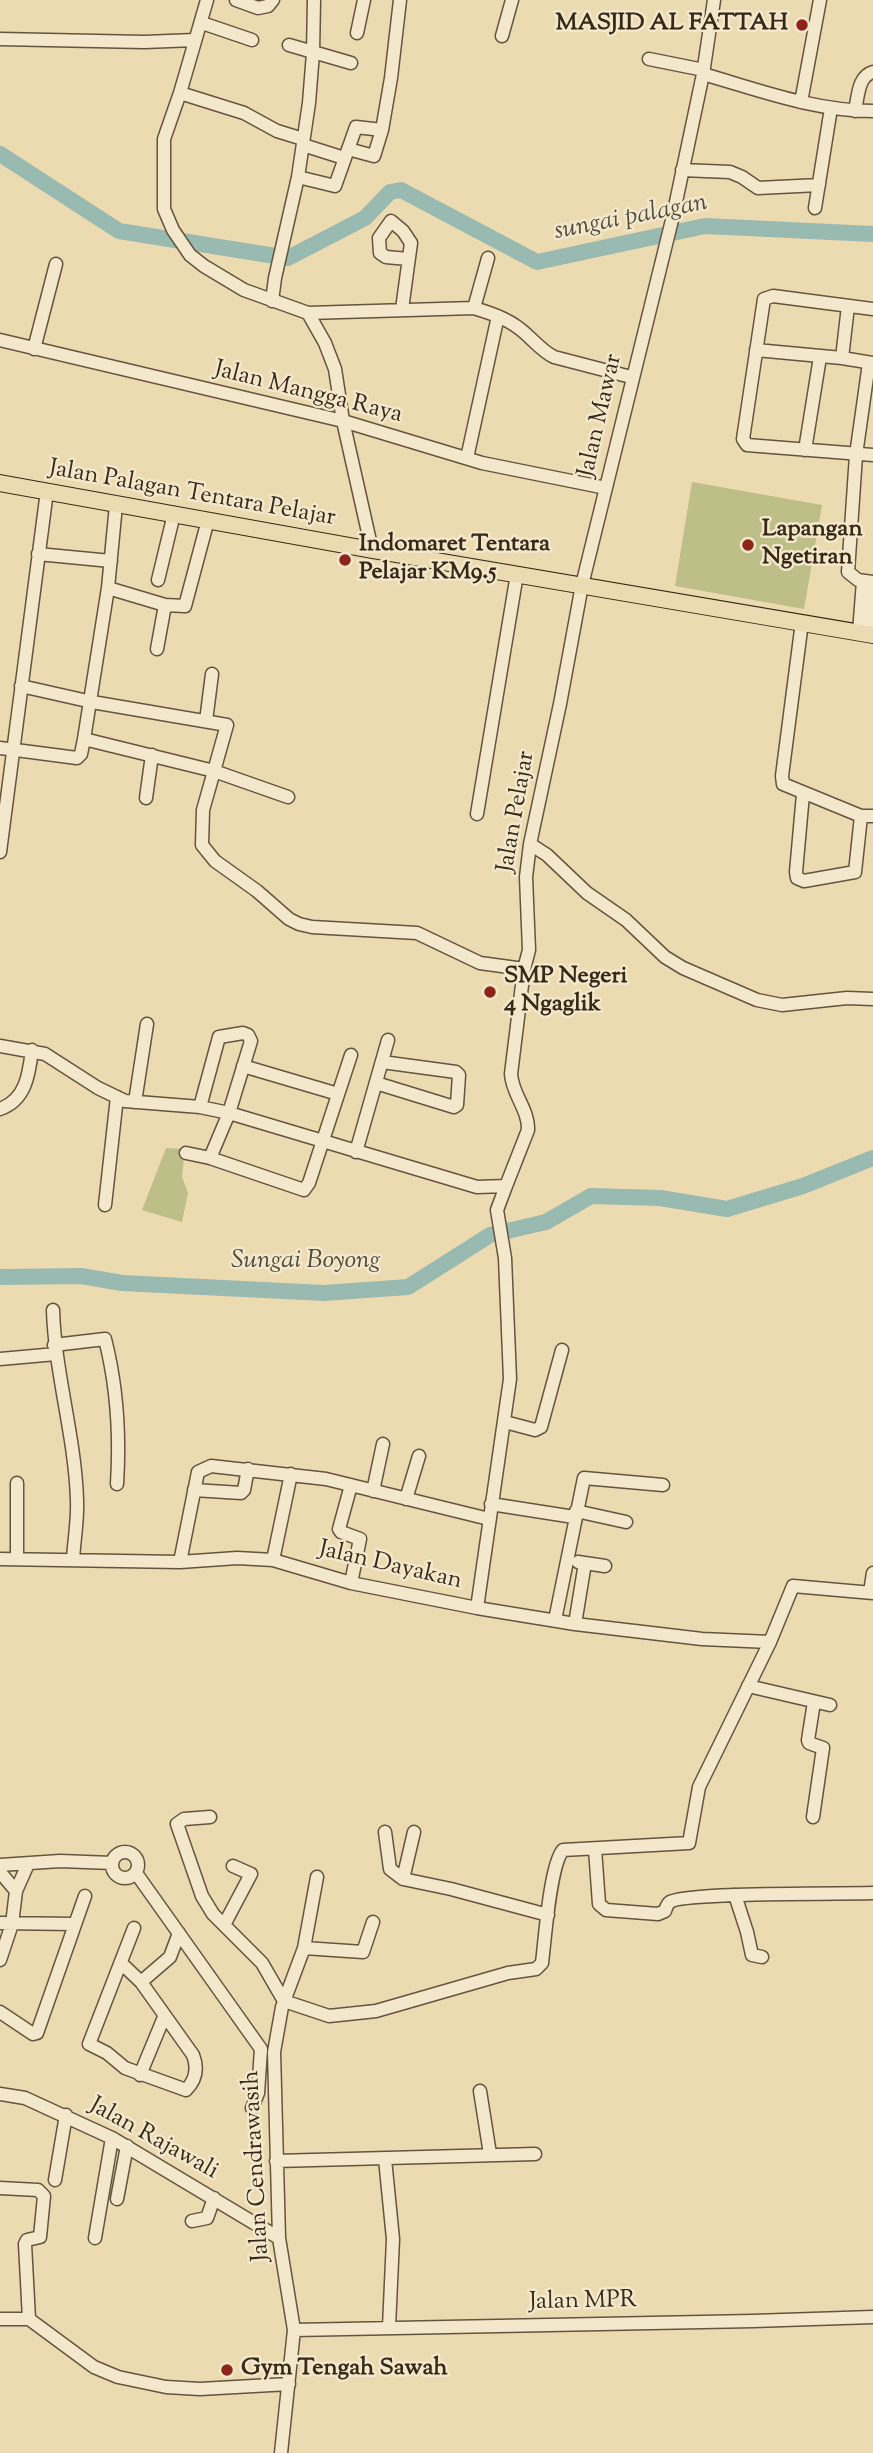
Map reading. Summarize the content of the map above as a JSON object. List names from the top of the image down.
{
  "streets": {
    "main road": ["Jalan Palagan Tentara Pelajar"],
    "street": [
      "Jalan Mangga Raya",
      "Jalan Mawar",
      "Jalan Pelajar",
      "Jalan Dayakan",
      "Jalan Rajawali",
      "Jalan Cendrawasih",
      "Jalan MPR"
    ]
  },
  "crossings": [
    ["Jalan Mangga Raya", "Jalan Mawar"],
    ["Jalan Mawar", "Jalan Palagan Tentara Pelajar"],
    ["Jalan Mawar", "Jalan Pelajar"],
    ["Jalan Palagan Tentara Pelajar", "Jalan Pelajar"],
    ["Jalan Rajawali", "Jalan Cendrawasih"],
    ["Jalan Cendrawasih", "Jalan MPR"]
  ],
  "water": ["sungai palagan", "Sungai Boyong"],
  "places": [
    "MASJID AL FATTAH",
    "Lapangan Ngetiran",
    "Indomaret Tentara Pelajar KM9.5",
    "SMP Negeri 4 Ngaglik",
    "Gym Tengah Sawah"
  ]
}
